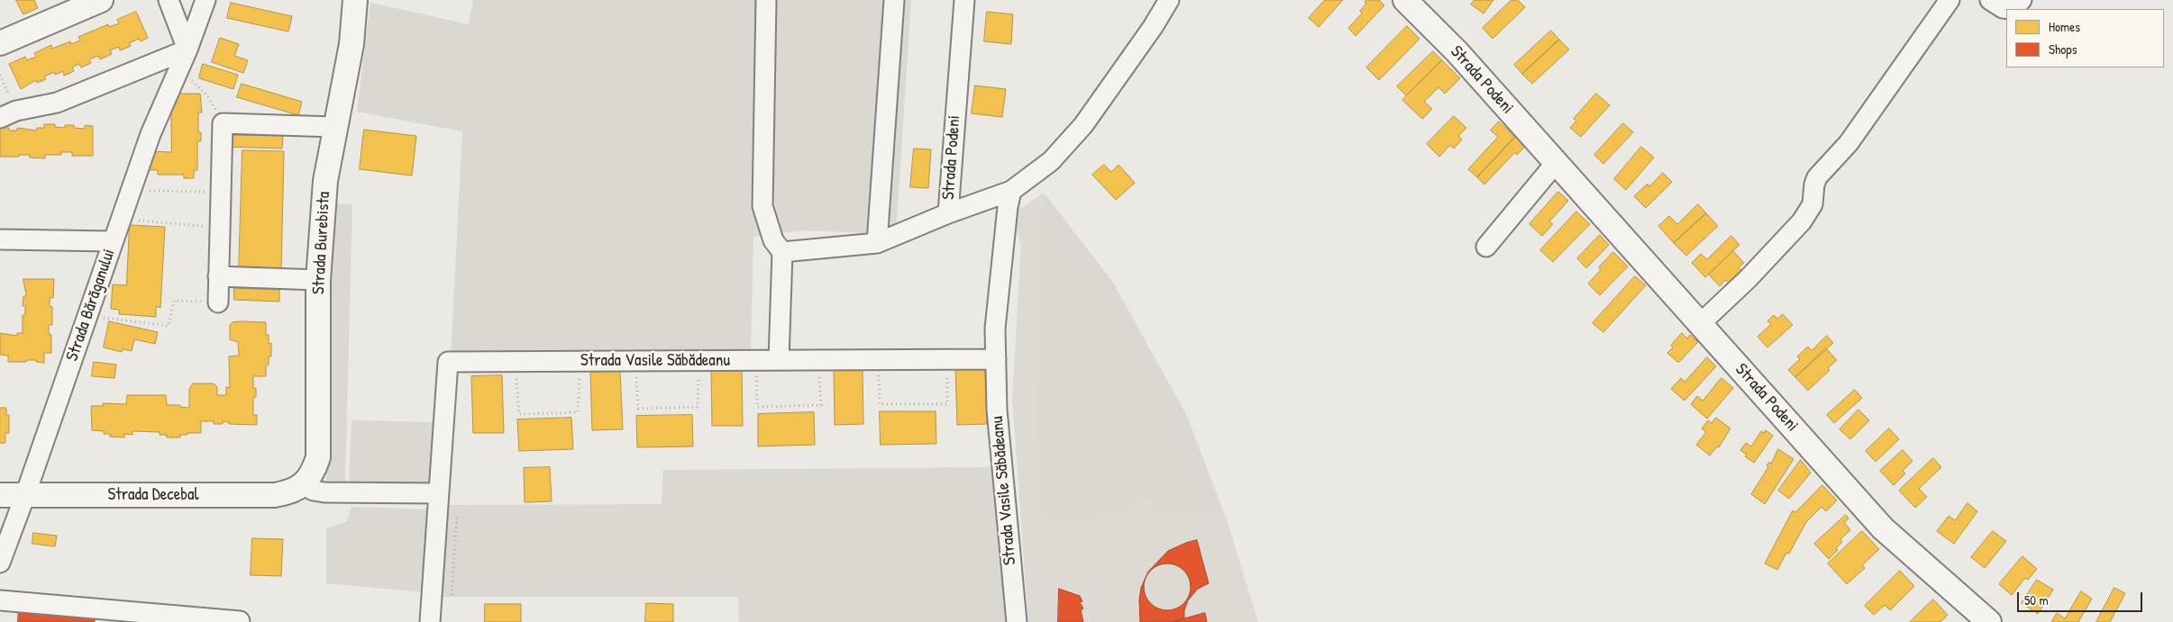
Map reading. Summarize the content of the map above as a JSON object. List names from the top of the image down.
{
  "streets": {
    "main road": ["Strada Podeni", "Strada Burebista", "Strada Decebal"],
    "street": ["Strada Bărăganului", "Strada Vasile Săbădeanu"]
  },
  "crossings": [
    ["Strada Podeni", "Strada Vasile Săbădeanu"],
    ["Strada Burebista", "Strada Decebal"],
    ["Strada Bărăganului", "Strada Decebal"]
  ],
  "legend": ["Homes", "Shops"],
  "scale_bar": "50 m"
}
